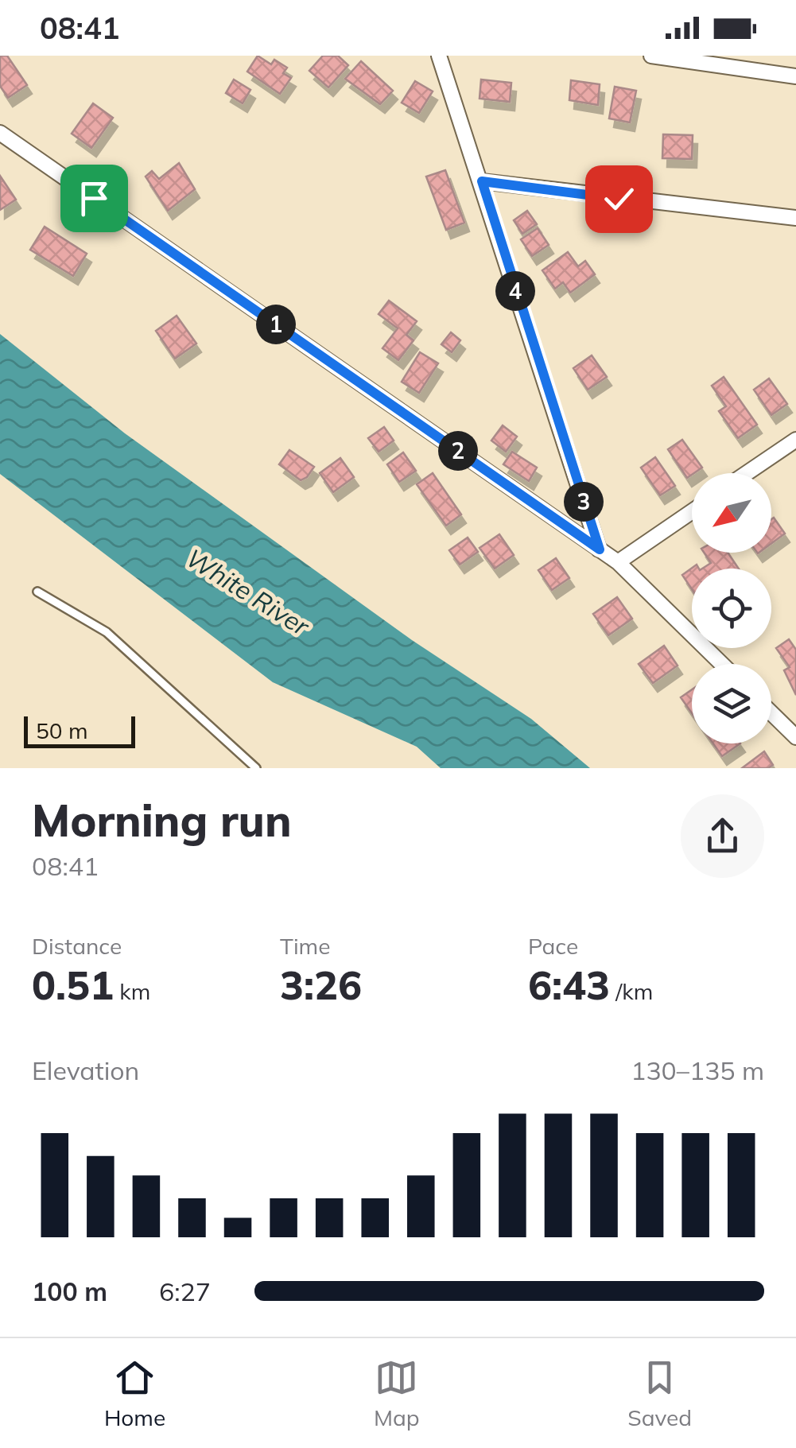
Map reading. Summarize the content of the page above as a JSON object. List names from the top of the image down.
{
  "water": ["White River"],
  "scale_bar": "50 m",
  "north": "bottom left",
  "page": {
    "status": "08:41",
    "pins": [
      "4",
      "1",
      "2",
      "3"
    ],
    "scale": "50 m",
    "heading": ["Morning run", "08:41"],
    "stats": [
      ["Distance", "0.51 km"],
      ["Time", "3:26"],
      ["Pace", "6:43 /km"]
    ],
    "chart": ["Elevation", "130–135 m"],
    "list": [
      {
        "name": "100 m",
        "note": "6:27"
      }
    ],
    "tabs": ["Home", "Map", "Saved"]
  }
}
